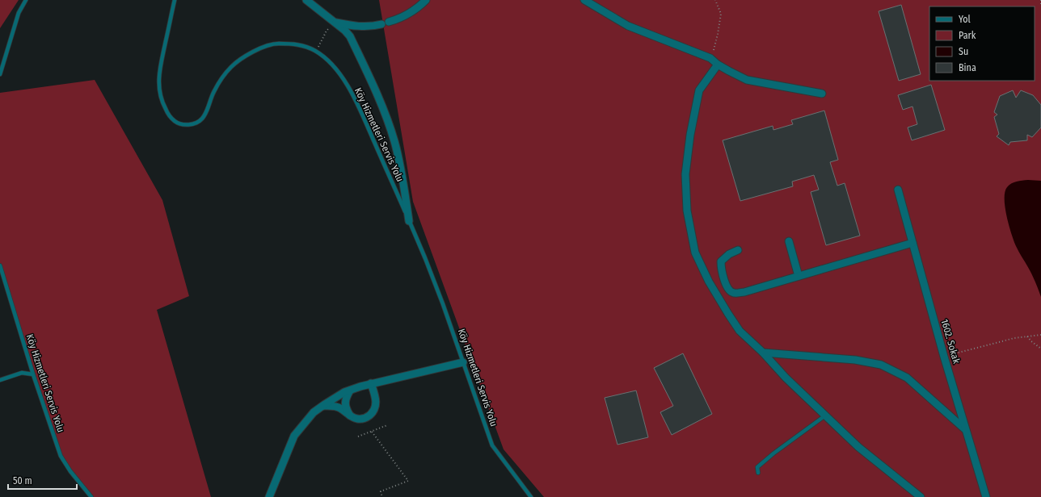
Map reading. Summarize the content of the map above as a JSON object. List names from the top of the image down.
{
  "streets": {
    "street": ["1602. Sokak"],
    "lane": ["Köy Hizmetleri Servis Yolu"]
  },
  "legend": [
    "Yol",
    "Park",
    "Su",
    "Bina"
  ],
  "scale_bar": "50 m"
}
